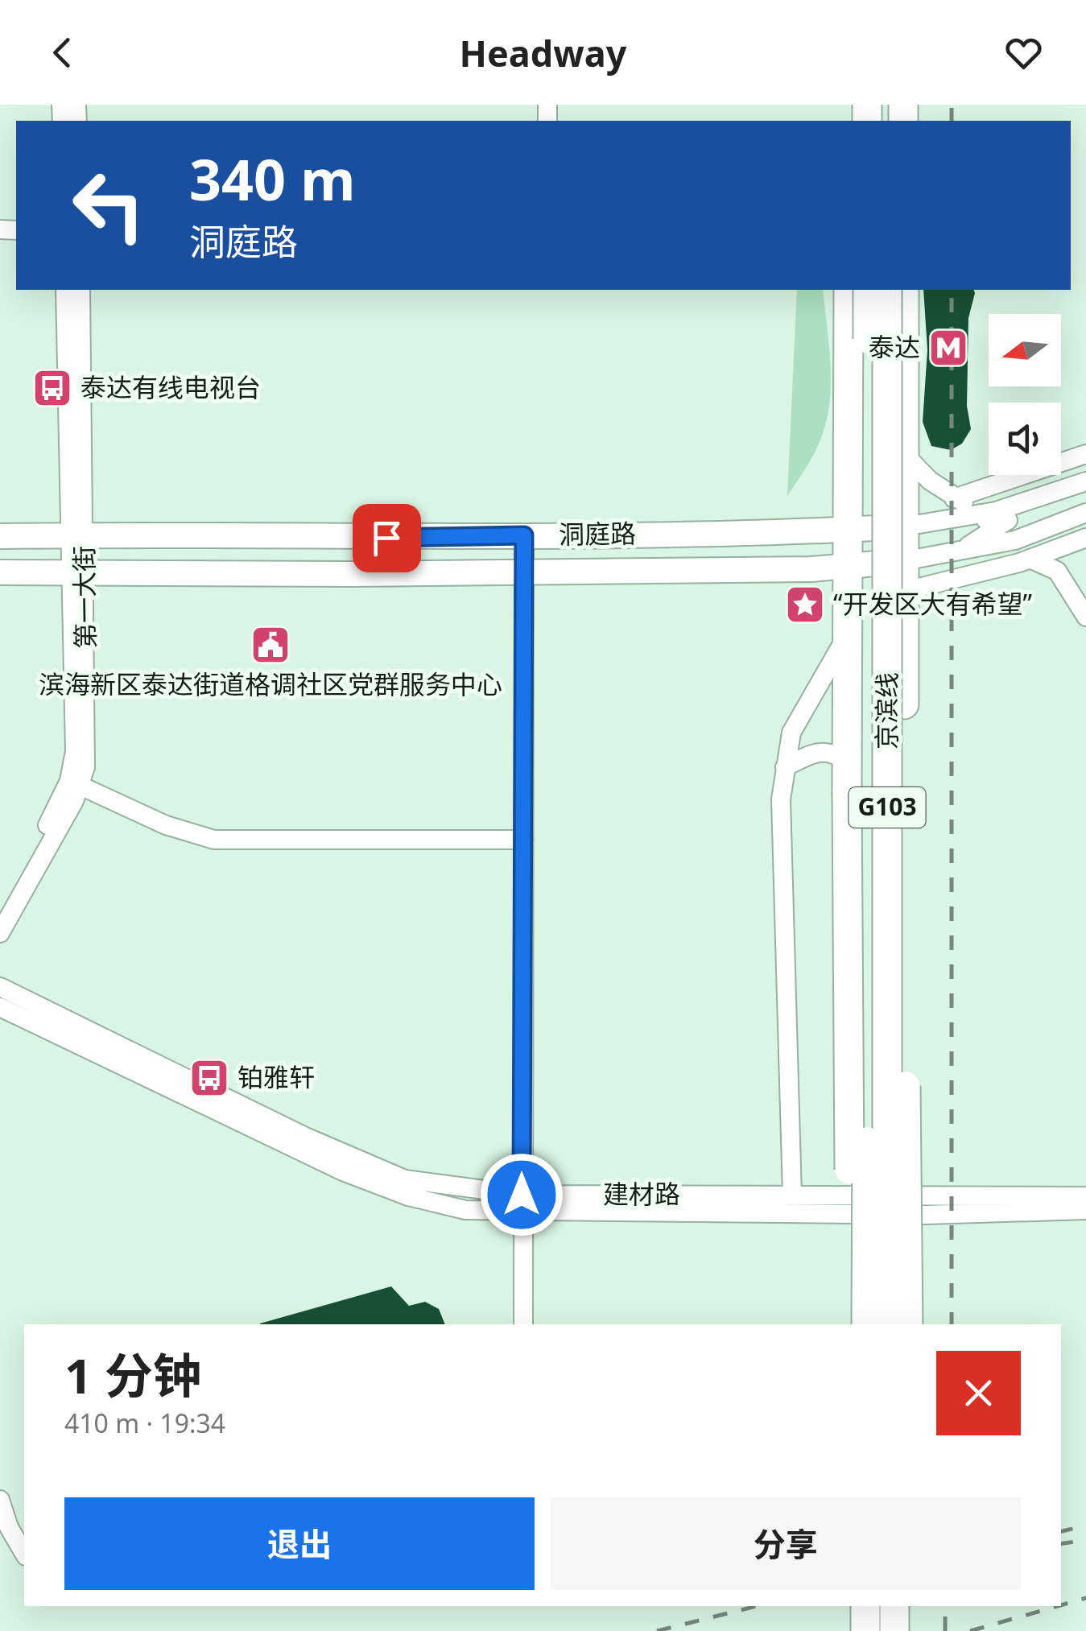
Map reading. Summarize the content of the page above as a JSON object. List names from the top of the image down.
{
  "streets": {
    "highway": ["京滨线", "G103"],
    "main road": ["洞庭路"],
    "street": ["第一大街", "建材路"]
  },
  "crossings": [
    ["洞庭路", "第一大街"]
  ],
  "places": {
    "metro station": ["泰达"],
    "bus stop": ["泰达有线电视台", "铂雅轩"],
    "place": ["“开发区大有希望”"],
    "public building": ["滨海新区泰达街道格调社区党群服务中心"]
  },
  "north": "left",
  "page": {
    "header": "Headway",
    "turn": ["340 m", "洞庭路"],
    "heading": ["1 分钟", "410 m · 19:34"],
    "buttons": ["退出", "分享"]
  }
}
